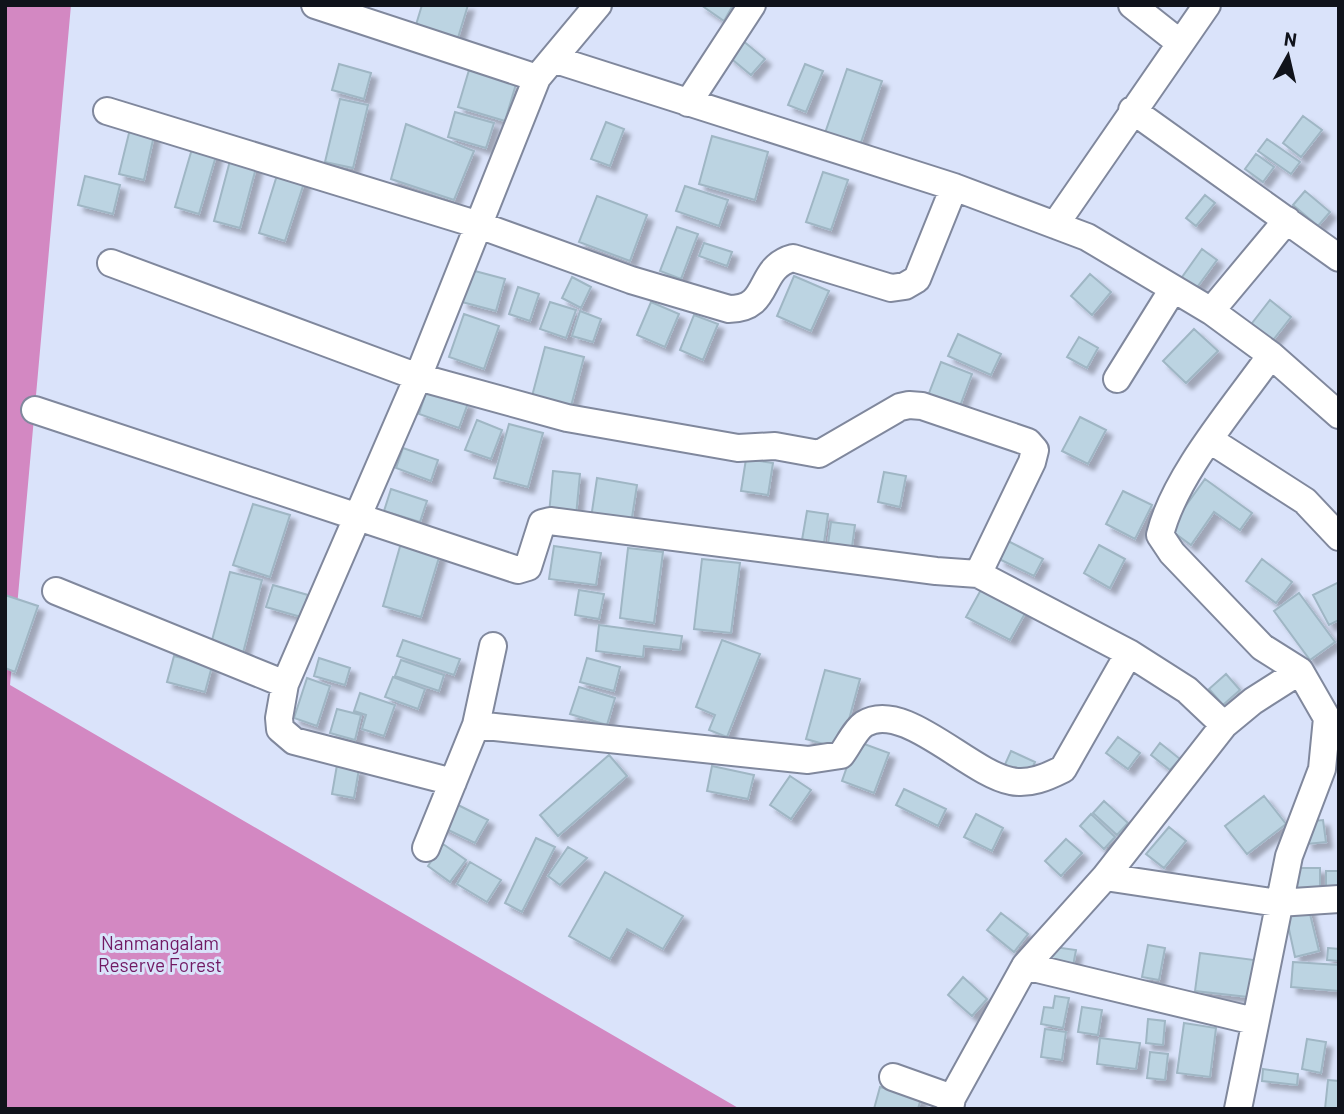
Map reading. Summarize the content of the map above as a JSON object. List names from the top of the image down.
{
  "parks": ["Nanmangalam Reserve Forest"],
  "north": "top"
}
